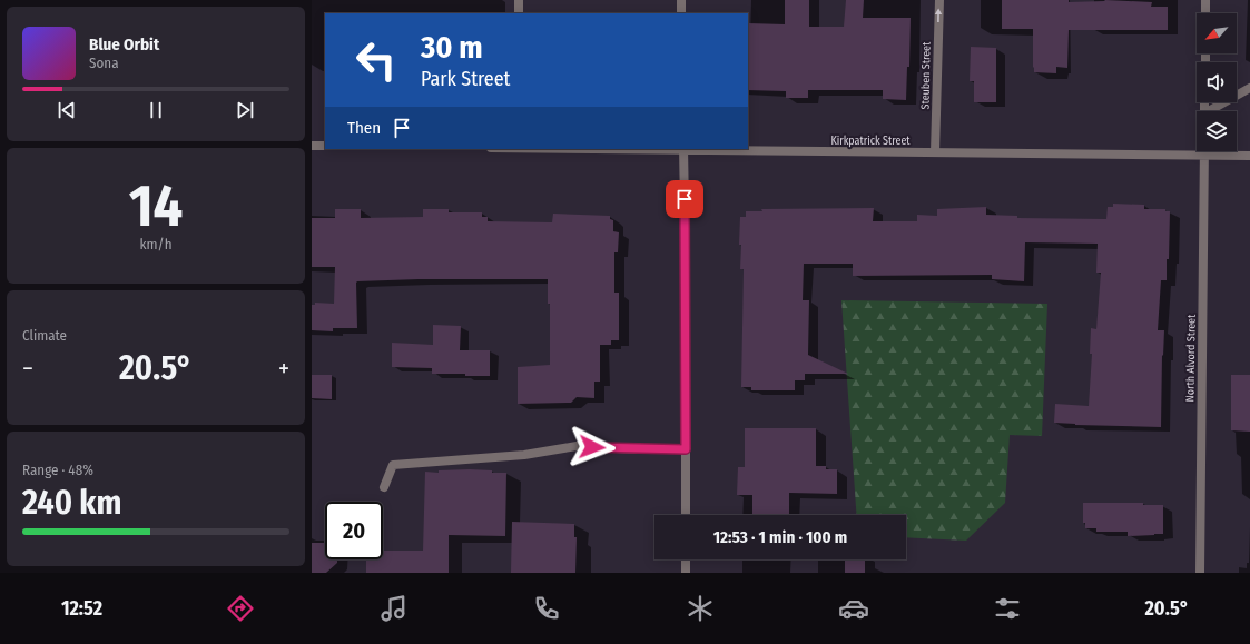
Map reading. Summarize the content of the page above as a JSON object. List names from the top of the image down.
{
  "streets": {
    "street": ["Steuben Street", "Kirkpatrick Street", "North Alvord Street"]
  },
  "crossings": [
    ["Steuben Street", "Kirkpatrick Street"],
    ["Kirkpatrick Street", "North Alvord Street"]
  ],
  "one_way": ["Steuben Street"],
  "north": "bottom left",
  "page": {
    "turn": ["30 m", "Park Street"],
    "song": ["Blue Orbit", "Sona"],
    "then": "Then",
    "tile": [
      ["14", "km/h"],
      "Climate",
      ["Range · 48%", "240 km"]
    ],
    "heat": ["−", "20.5°", "+"],
    "limit": "20",
    "trip": "12:53 · 1 min · 100 m",
    "tabs": ["12:52", "20.5°"]
  }
}
